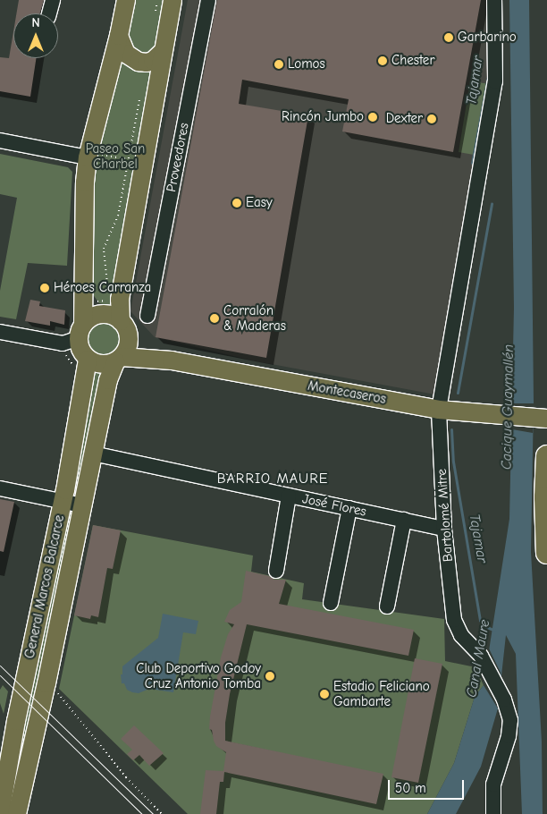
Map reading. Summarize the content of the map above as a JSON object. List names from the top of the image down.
{
  "streets": {
    "main road": ["Montecaseros", "General Marcos Balcarce"],
    "street": ["Proveedores", "José Flores", "Bartolomé Mitre"]
  },
  "crossings": [
    ["Montecaseros", "Bartolomé Mitre"],
    ["Montecaseros", "General Marcos Balcarce"],
    ["José Flores", "Bartolomé Mitre"],
    ["José Flores", "General Marcos Balcarce"]
  ],
  "districts": ["BARRIO MAURE"],
  "water": ["Tajamar", "Cacique Guaymallén", "Canal Maure"],
  "parks": ["Paseo San Charbel"],
  "places": [
    "Garbarino",
    "Chester",
    "Lomos",
    "Rincón Jumbo",
    "Dexter",
    "Easy",
    "Héroes Carranza",
    "Corralón & Maderas",
    "Club Deportivo Godoy Cruz Antonio Tomba",
    "Estadio Feliciano Gambarte"
  ],
  "scale_bar": "50 m",
  "north": "top"
}
